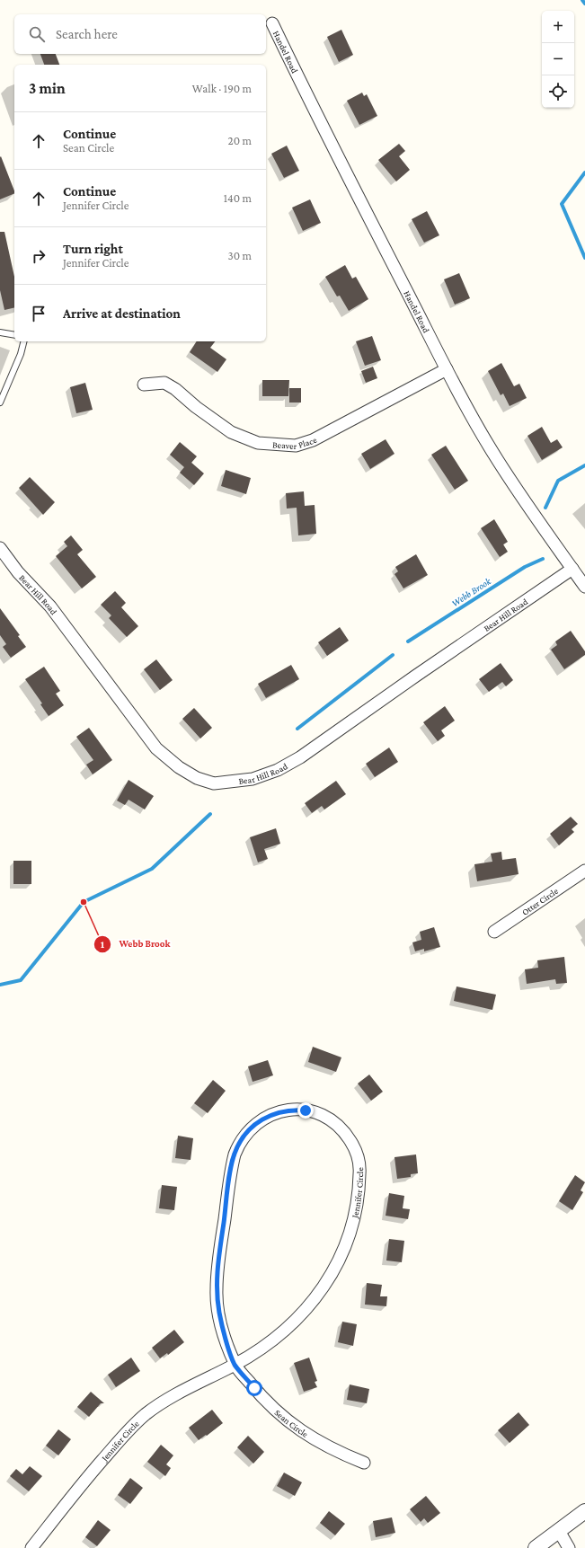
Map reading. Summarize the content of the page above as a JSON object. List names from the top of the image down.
{
  "streets": {
    "street": [
      "Handel Road",
      "Beaver Place",
      "Bear Hill Road",
      "Otter Circle",
      "Jennifer Circle",
      "Sean Circle"
    ]
  },
  "crossings": [
    ["Handel Road", "Beaver Place"],
    ["Handel Road", "Bear Hill Road"],
    ["Jennifer Circle", "Sean Circle"]
  ],
  "water": ["Webb Brook"],
  "places": ["Webb Brook"],
  "page": {
    "map_buttons": ["+", "−"],
    "search": "Search here",
    "heading": ["3 min", "Walk · 190 m"],
    "list": [
      ["Continue", "Sean Circle", "20 m"],
      ["Continue", "Jennifer Circle", "140 m"],
      ["Turn right", "Jennifer Circle", "30 m"],
      "Arrive at destination"
    ]
  }
}
